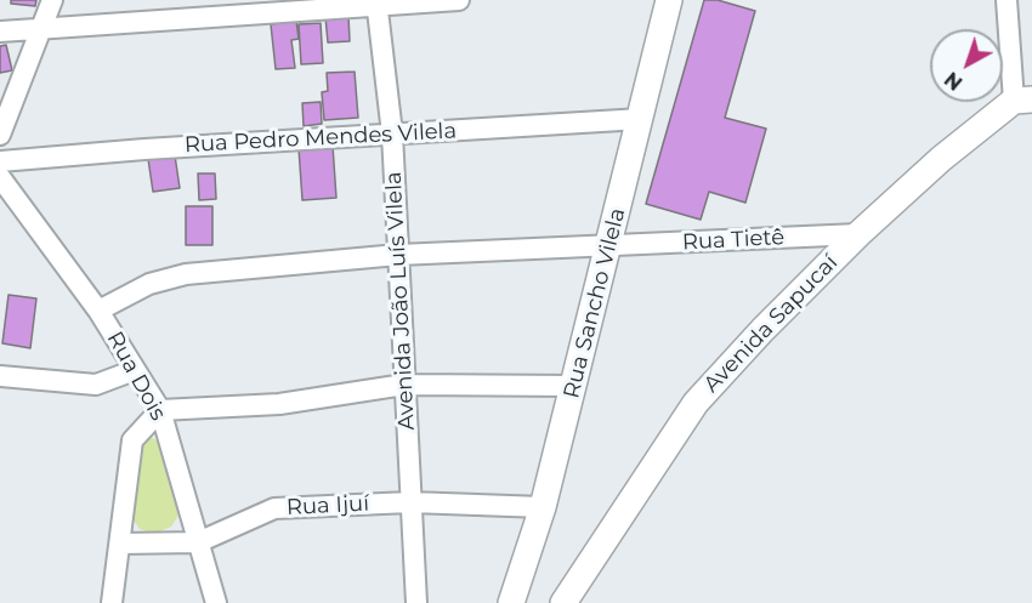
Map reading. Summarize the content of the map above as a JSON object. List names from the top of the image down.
{
  "streets": {
    "main road": ["Rua Sancho Vilela", "Avenida Sapucaí"],
    "street": [
      "Rua Pedro Mendes Vilela",
      "Rua Tietê",
      "Avenida João Luís Vilela",
      "Rua Dois",
      "Rua Ijuí"
    ]
  },
  "crossings": [
    ["Rua Pedro Mendes Vilela", "Avenida João Luís Vilela"],
    ["Rua Pedro Mendes Vilela", "Rua Sancho Vilela"],
    ["Rua Tietê", "Avenida João Luís Vilela"],
    ["Rua Tietê", "Rua Sancho Vilela"],
    ["Rua Tietê", "Avenida Sapucaí"],
    ["Rua Tietê", "Rua Dois"],
    ["Avenida João Luís Vilela", "Rua Ijuí"],
    ["Rua Sancho Vilela", "Rua Ijuí"],
    ["Rua Dois", "Rua Ijuí"]
  ],
  "north": "bottom left"
}
